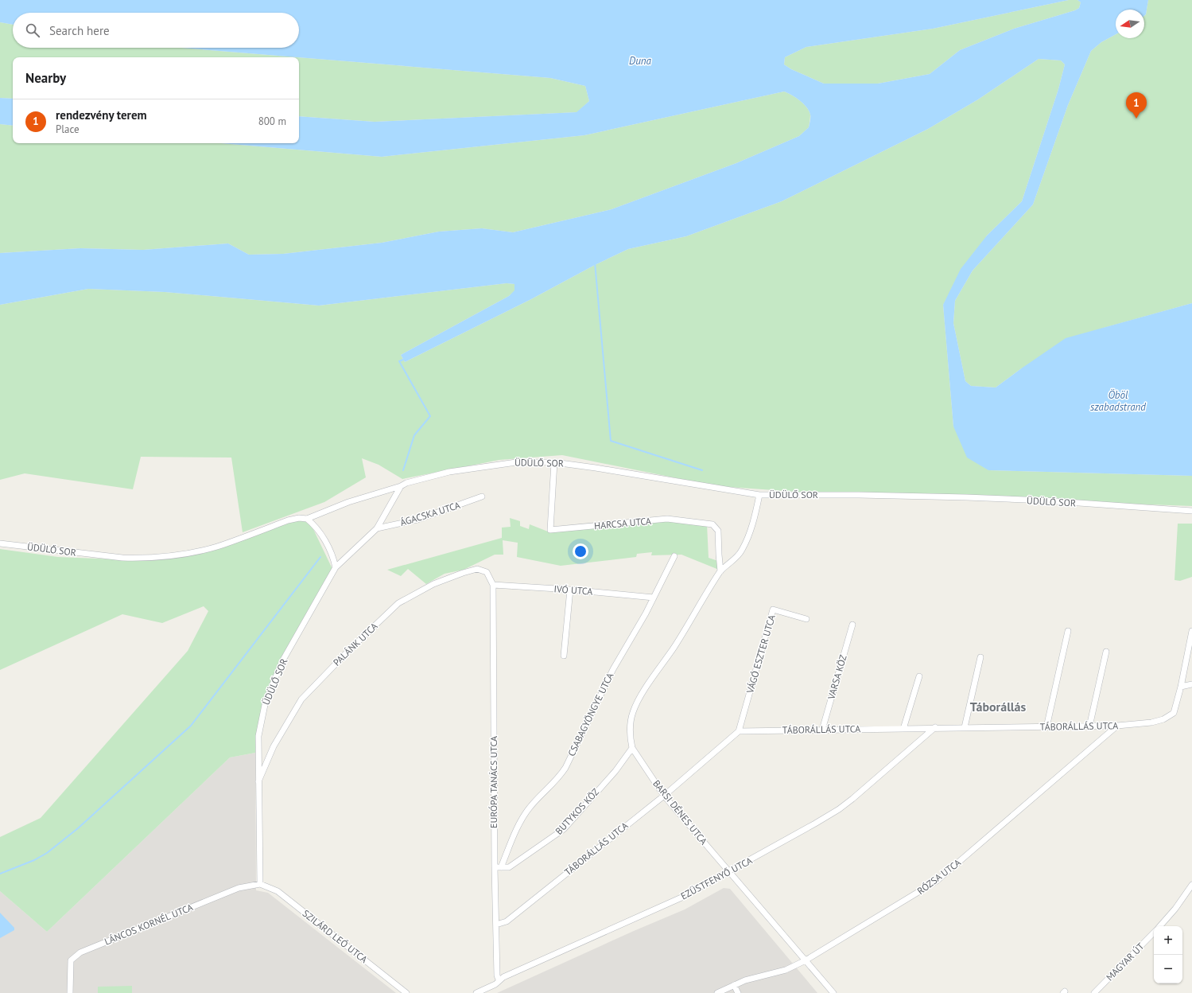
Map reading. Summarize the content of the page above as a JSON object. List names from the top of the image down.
{
  "streets": {
    "street": [
      "ÜDÜLŐ SOR",
      "ÁGACSKA UTCA",
      "HARCSA UTCA",
      "IVÓ UTCA",
      "PALÁNK UTCA",
      "VÁGÓ ESZTER UTCA",
      "VARSA KÖZ",
      "CSABAGYÖNGYE UTCA",
      "TÁBORÁLLÁS UTCA",
      "EURÓPA TANÁCS UTCA",
      "BUTYKOS KÖZ",
      "BARSI DÉNES UTCA",
      "RÓZSA UTCA",
      "EZÜSTFENYŐ UTCA",
      "LÁNCOS KORNÉL UTCA",
      "SZILÁRD LEÓ UTCA",
      "MAGYAR ÚT"
    ]
  },
  "crossings": [
    ["ÜDÜLŐ SOR", "ÁGACSKA UTCA"],
    ["ÜDÜLŐ SOR", "HARCSA UTCA"],
    ["ÜDÜLŐ SOR", "PALÁNK UTCA"],
    ["ÜDÜLŐ SOR", "LÁNCOS KORNÉL UTCA"],
    ["ÜDÜLŐ SOR", "SZILÁRD LEÓ UTCA"],
    ["IVÓ UTCA", "PALÁNK UTCA"],
    ["IVÓ UTCA", "CSABAGYÖNGYE UTCA"],
    ["IVÓ UTCA", "EURÓPA TANÁCS UTCA"],
    ["PALÁNK UTCA", "EURÓPA TANÁCS UTCA"],
    ["VÁGÓ ESZTER UTCA", "TÁBORÁLLÁS UTCA"],
    ["VARSA KÖZ", "TÁBORÁLLÁS UTCA"],
    ["CSABAGYÖNGYE UTCA", "BUTYKOS KÖZ"],
    ["TÁBORÁLLÁS UTCA", "EURÓPA TANÁCS UTCA"],
    ["TÁBORÁLLÁS UTCA", "BARSI DÉNES UTCA"],
    ["TÁBORÁLLÁS UTCA", "RÓZSA UTCA"],
    ["TÁBORÁLLÁS UTCA", "EZÜSTFENYŐ UTCA"],
    ["EURÓPA TANÁCS UTCA", "BUTYKOS KÖZ"],
    ["EURÓPA TANÁCS UTCA", "EZÜSTFENYŐ UTCA"],
    ["BUTYKOS KÖZ", "BARSI DÉNES UTCA"],
    ["BARSI DÉNES UTCA", "RÓZSA UTCA"],
    ["BARSI DÉNES UTCA", "EZÜSTFENYŐ UTCA"],
    ["LÁNCOS KORNÉL UTCA", "SZILÁRD LEÓ UTCA"]
  ],
  "districts": ["Táborállás"],
  "water": ["Duna", "Öböl szabadstrand"],
  "north": "left",
  "page": {
    "search": "Search here",
    "heading": "Nearby",
    "pins": "1",
    "list": [
      {
        "mark": "1",
        "name": "rendezvény terem",
        "note": "Place",
        "value": "800 m"
      }
    ],
    "map_buttons": ["+", "−"]
  }
}
